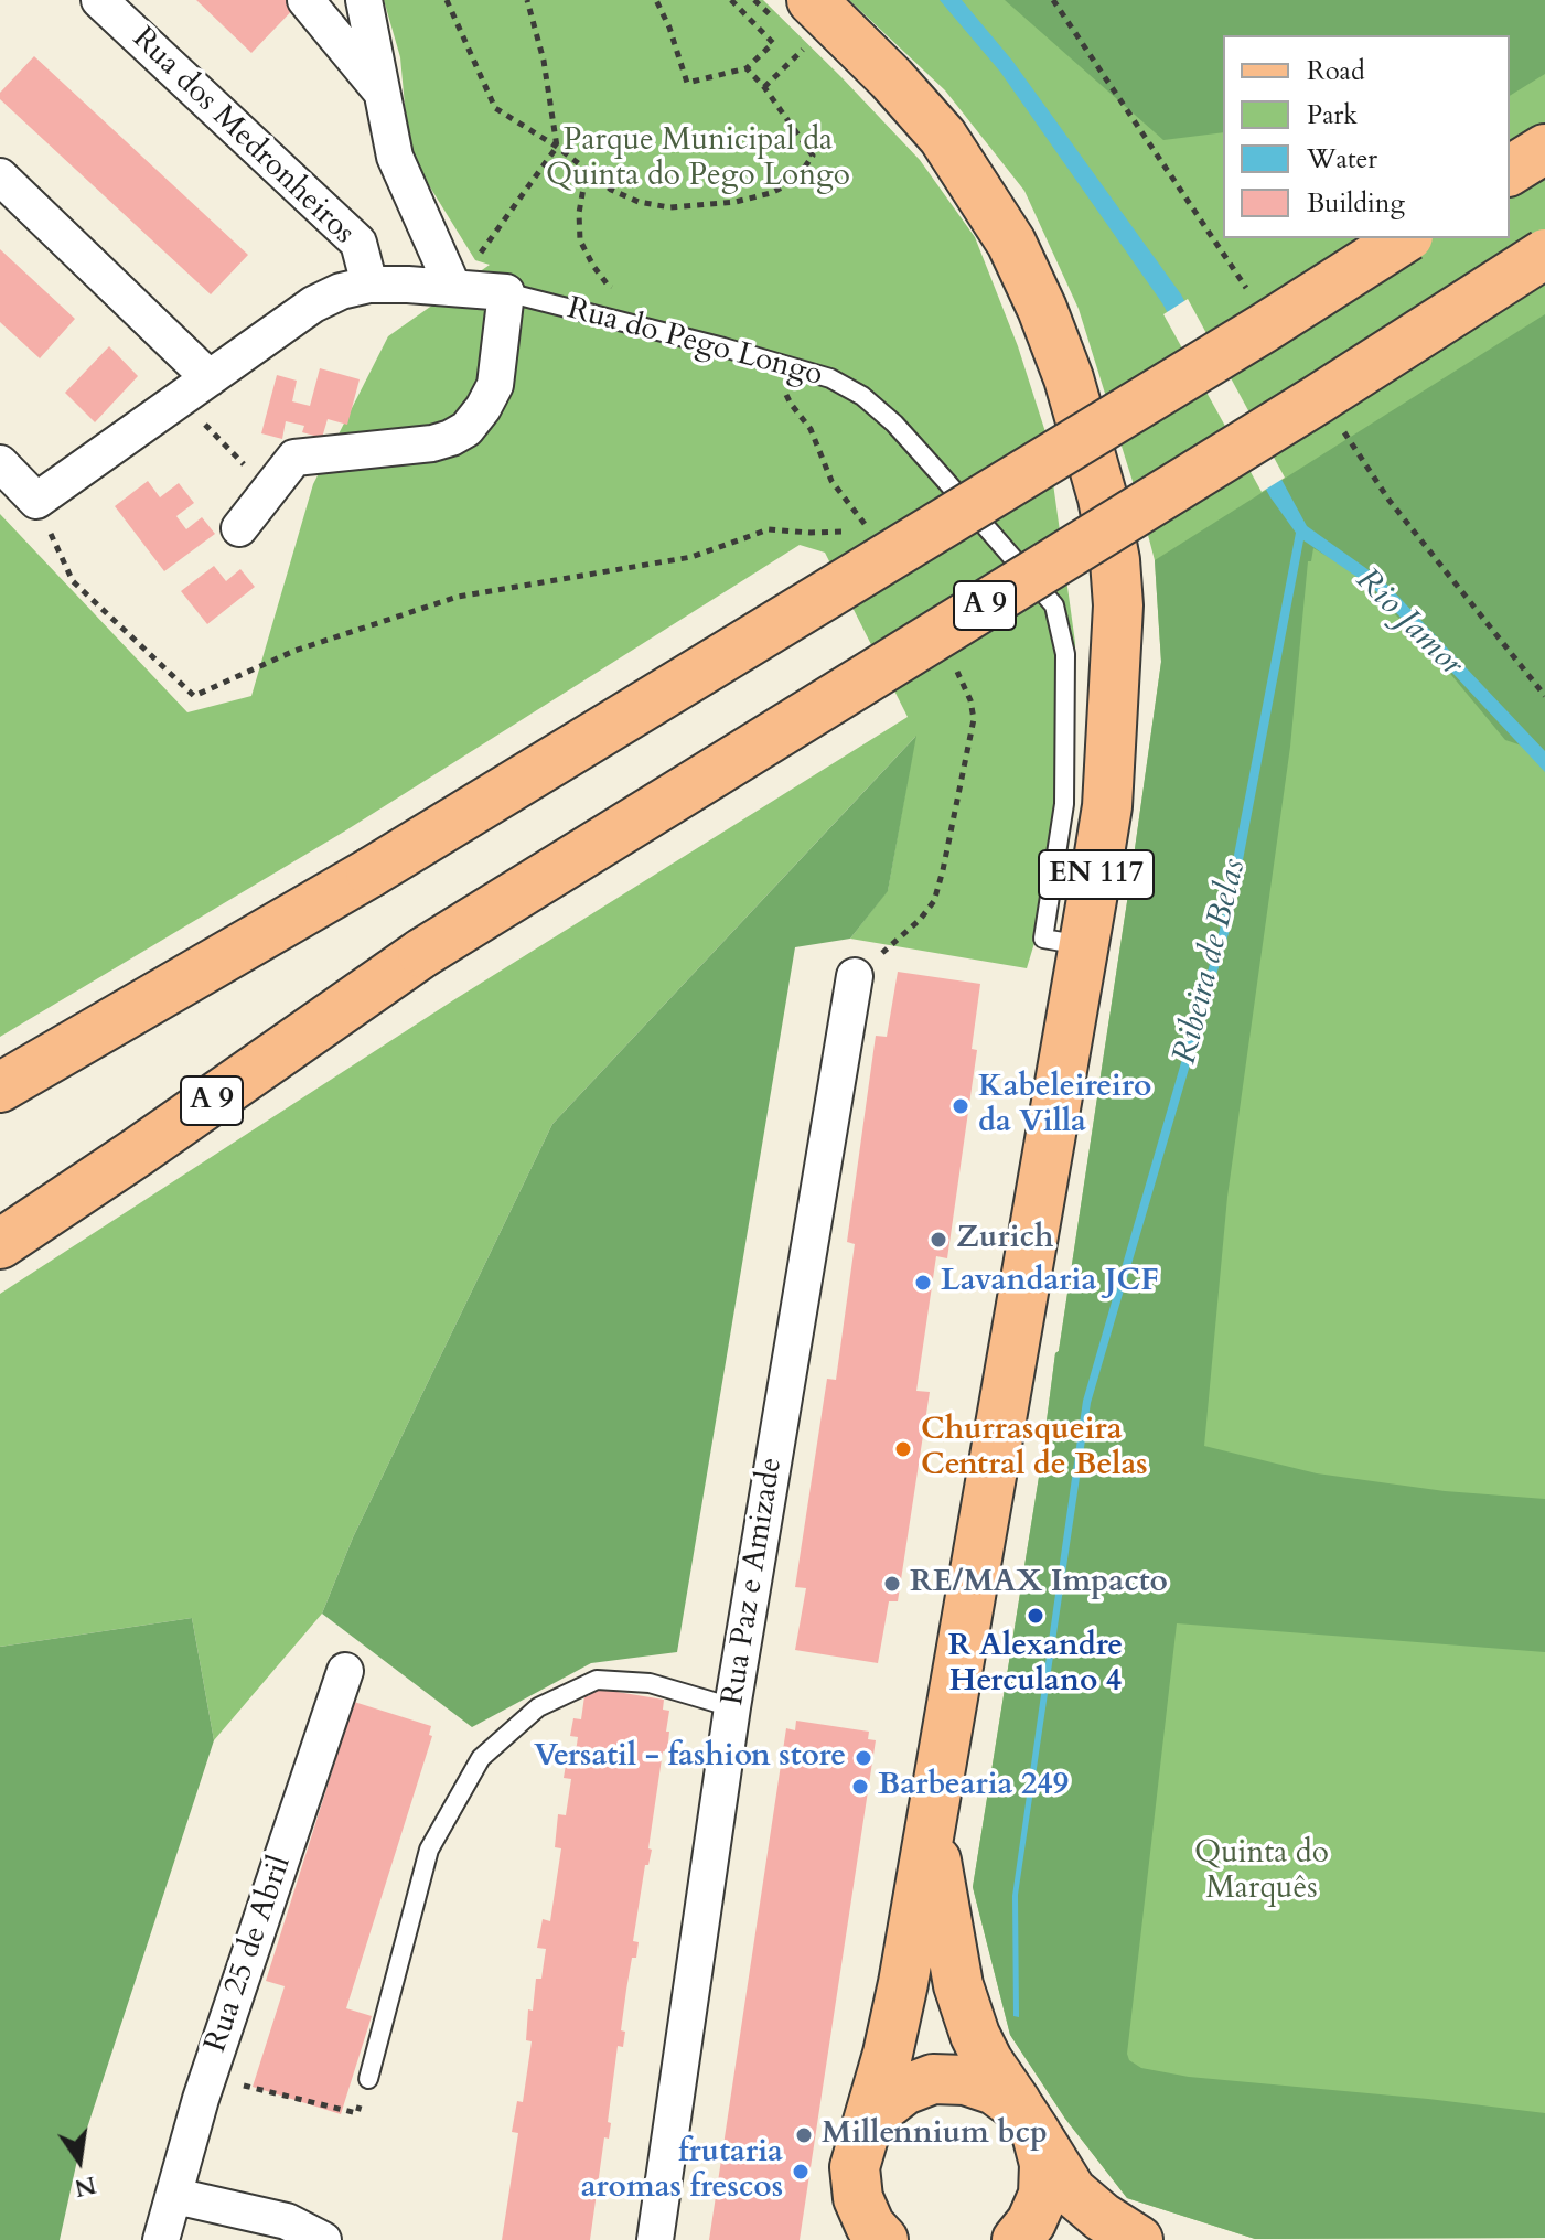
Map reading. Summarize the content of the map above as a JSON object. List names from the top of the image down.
{
  "streets": {
    "main road": ["A 9", "EN 117"],
    "street": [
      "Rua dos Medronheiros",
      "Rua do Pego Longo",
      "Rua Paz e Amizade",
      "Rua 25 de Abril"
    ]
  },
  "crossings": [
    ["Rua dos Medronheiros", "Rua do Pego Longo"],
    ["Rua do Pego Longo", "EN 117"]
  ],
  "water": ["Rio Jamor", "Ribeira de Belas"],
  "parks": ["Parque Municipal da Quinta do Pego Longo", "Quinta do Marquês"],
  "places": [
    "Kabeleireiro da Villa",
    "Zurich",
    "Lavandaria JCF",
    "Churrasqueira Central de Belas",
    "RE/MAX Impacto",
    "R Alexandre Herculano 4",
    "Versatil - fashion store",
    "Barbearia 249",
    "Millennium bcp",
    "frutaria aromas frescos"
  ],
  "legend": [
    "Road",
    "Park",
    "Water",
    "Building"
  ],
  "north": "bottom"
}
